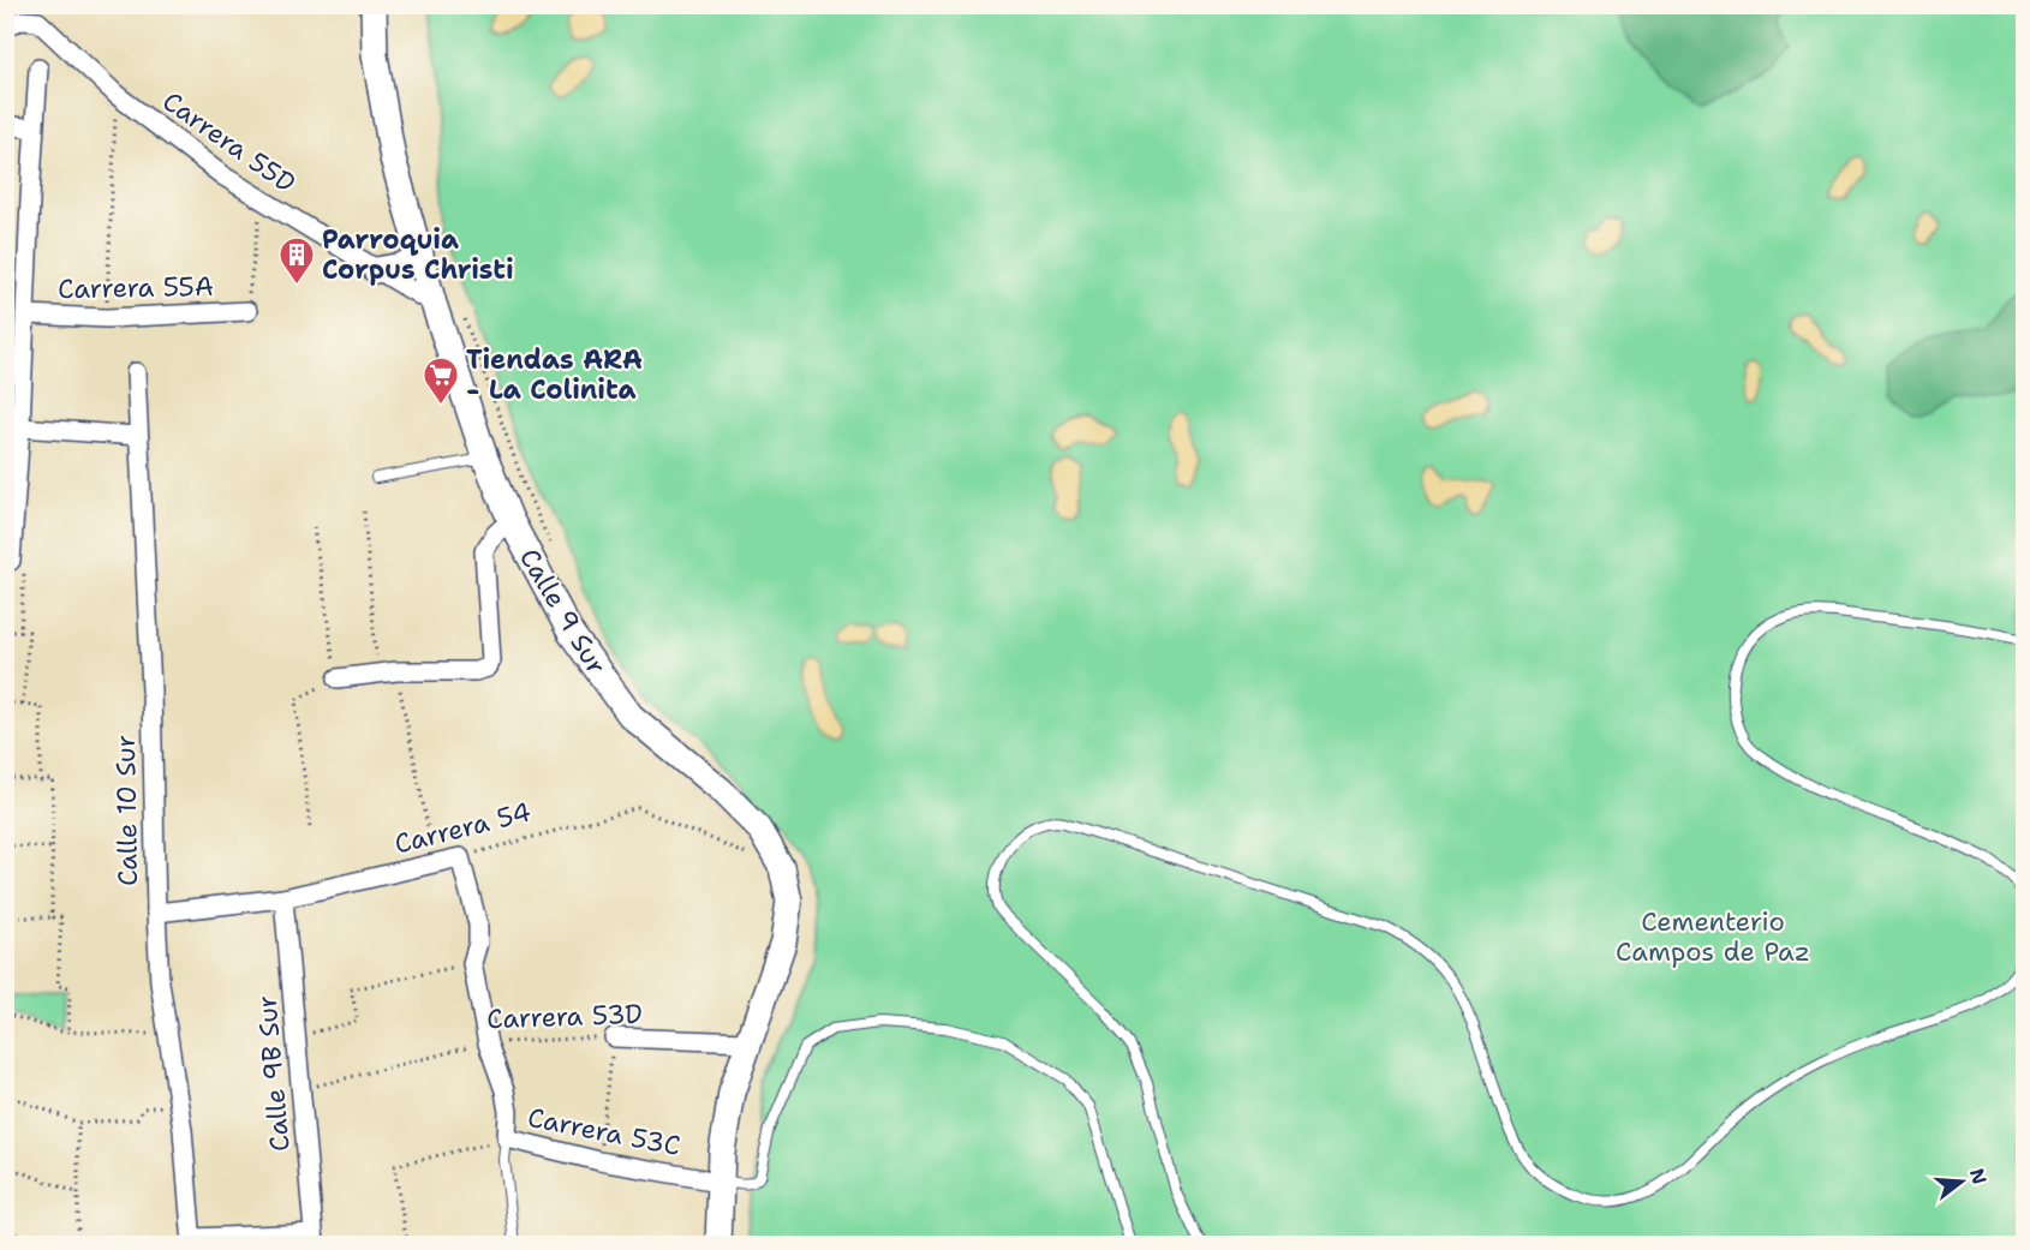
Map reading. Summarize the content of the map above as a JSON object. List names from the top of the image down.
{
  "streets": {
    "main road": ["Calle 9 Sur"],
    "street": [
      "Carrera 55D",
      "Carrera 55A",
      "Calle 10 Sur",
      "Carrera 54",
      "Carrera 53D",
      "Calle 9B Sur",
      "Carrera 53C"
    ]
  },
  "crossings": [
    ["Carrera 55D", "Calle 9 Sur"],
    ["Calle 9 Sur", "Carrera 53D"],
    ["Calle 9 Sur", "Carrera 53C"],
    ["Calle 10 Sur", "Carrera 54"],
    ["Carrera 54", "Calle 9B Sur"],
    ["Carrera 53D", "Calle 9B Sur"]
  ],
  "parks": ["Cementerio Campos de Paz"],
  "places": {
    "building": ["Parroquia Corpus Christi"],
    "supermarket": ["Tiendas ARA - La Colinita"]
  },
  "north": "right"
}
